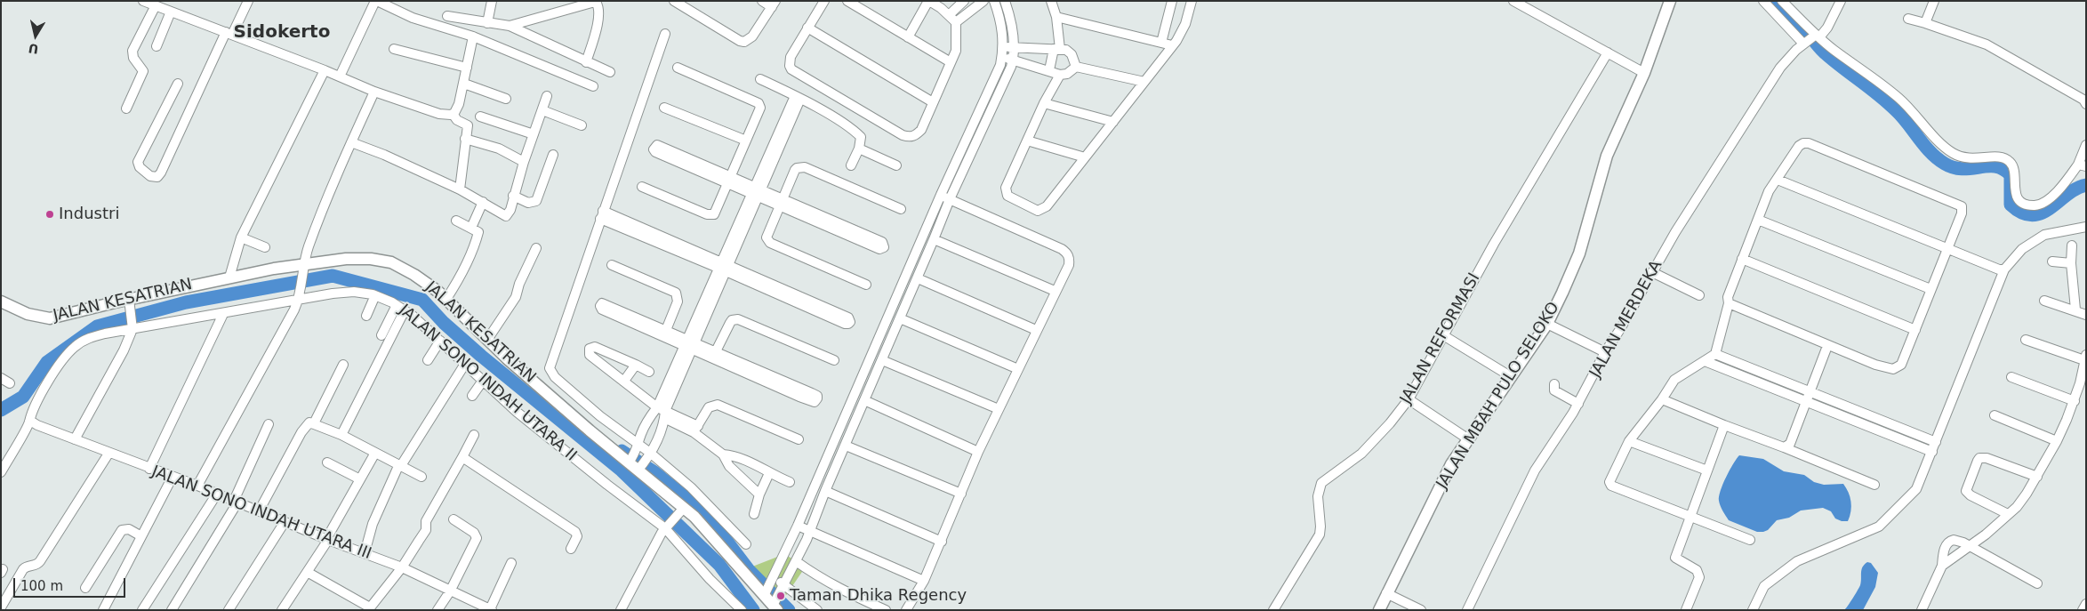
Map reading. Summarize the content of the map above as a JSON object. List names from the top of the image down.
{
  "streets": {
    "street": [
      "JALAN KESATRIAN",
      "JALAN MERDEKA",
      "JALAN REFORMASI",
      "JALAN SONO INDAH UTARA II",
      "JALAN MBAH PULO SELOKO",
      "JALAN SONO INDAH UTARA III"
    ]
  },
  "crossings": [
    ["JALAN SONO INDAH UTARA II", "JALAN SONO INDAH UTARA III"]
  ],
  "districts": ["Sidokerto"],
  "places": ["Industri", "Taman Dhika Regency"],
  "scale_bar": "100 m",
  "north": "bottom"
}
